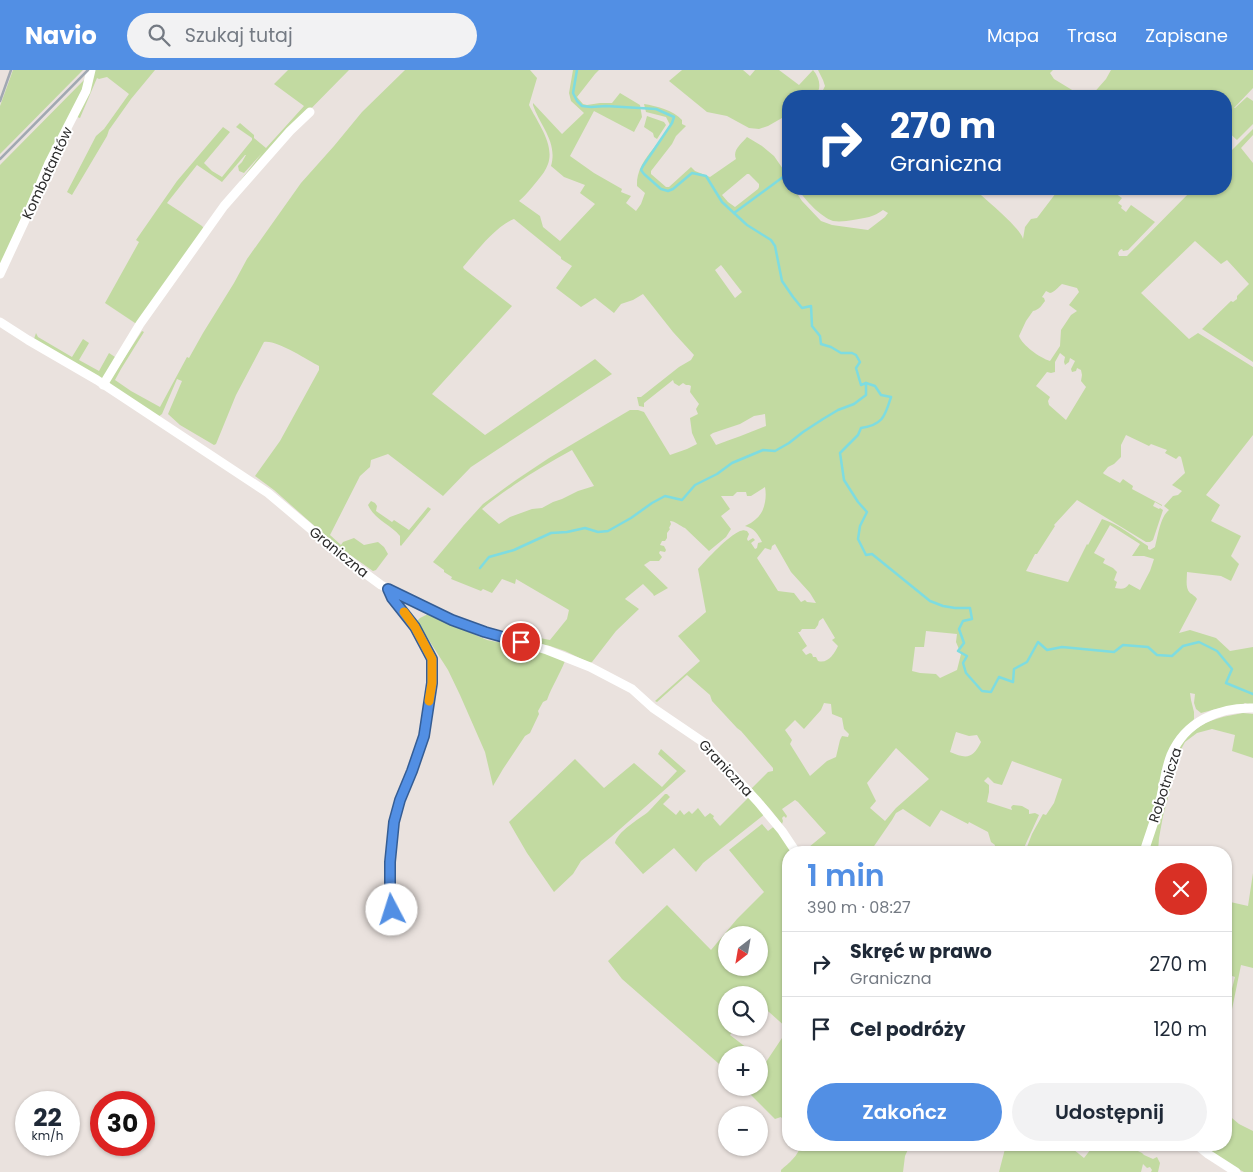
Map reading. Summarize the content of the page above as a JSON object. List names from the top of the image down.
{
  "streets": {
    "street": ["Kombatantów", "Graniczna", "Robotnicza"]
  },
  "north": "bottom left",
  "page": {
    "header": "Navio",
    "search": "Szukaj tutaj",
    "nav": ["Mapa", "Trasa", "Zapisane"],
    "turn": ["270 m", "Graniczna"],
    "heading": ["1 min", "390 m · 08:27"],
    "map_buttons": ["+", "−"],
    "list": [
      {
        "name": "Skręć w prawo",
        "note": "Graniczna",
        "value": "270 m"
      },
      {
        "name": "Cel podróży",
        "value": "120 m"
      }
    ],
    "buttons": ["Zakończ", "Udostępnij"],
    "speed": "22 km/h",
    "limit": "30"
  }
}
